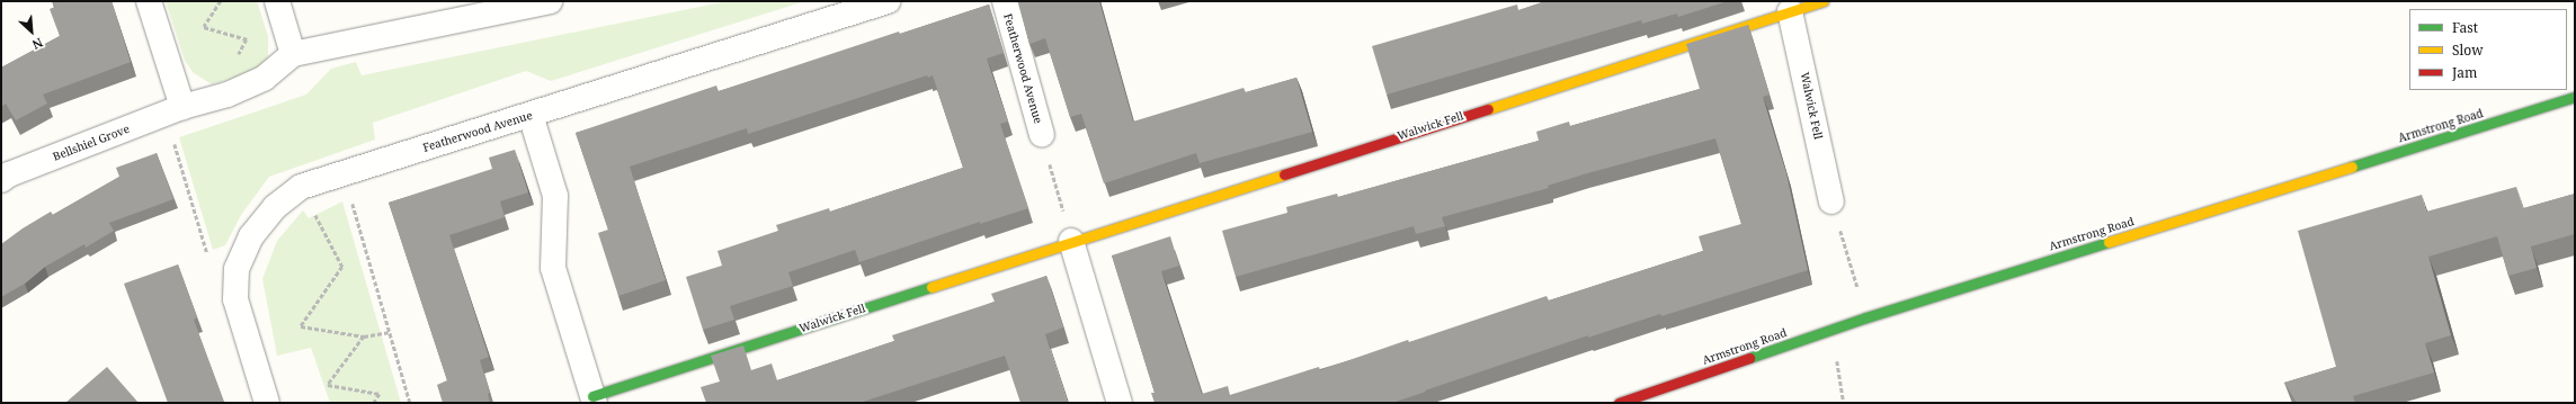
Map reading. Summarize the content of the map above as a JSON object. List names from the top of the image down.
{
  "streets": {
    "street": [
      "Featherwood Avenue",
      "Walwick Fell",
      "Armstrong Road",
      "Bellshiel Grove"
    ]
  },
  "crossings": [
    ["Featherwood Avenue", "Walwick Fell"]
  ],
  "legend": ["Fast", "Slow", "Jam"],
  "north": "bottom right"
}
